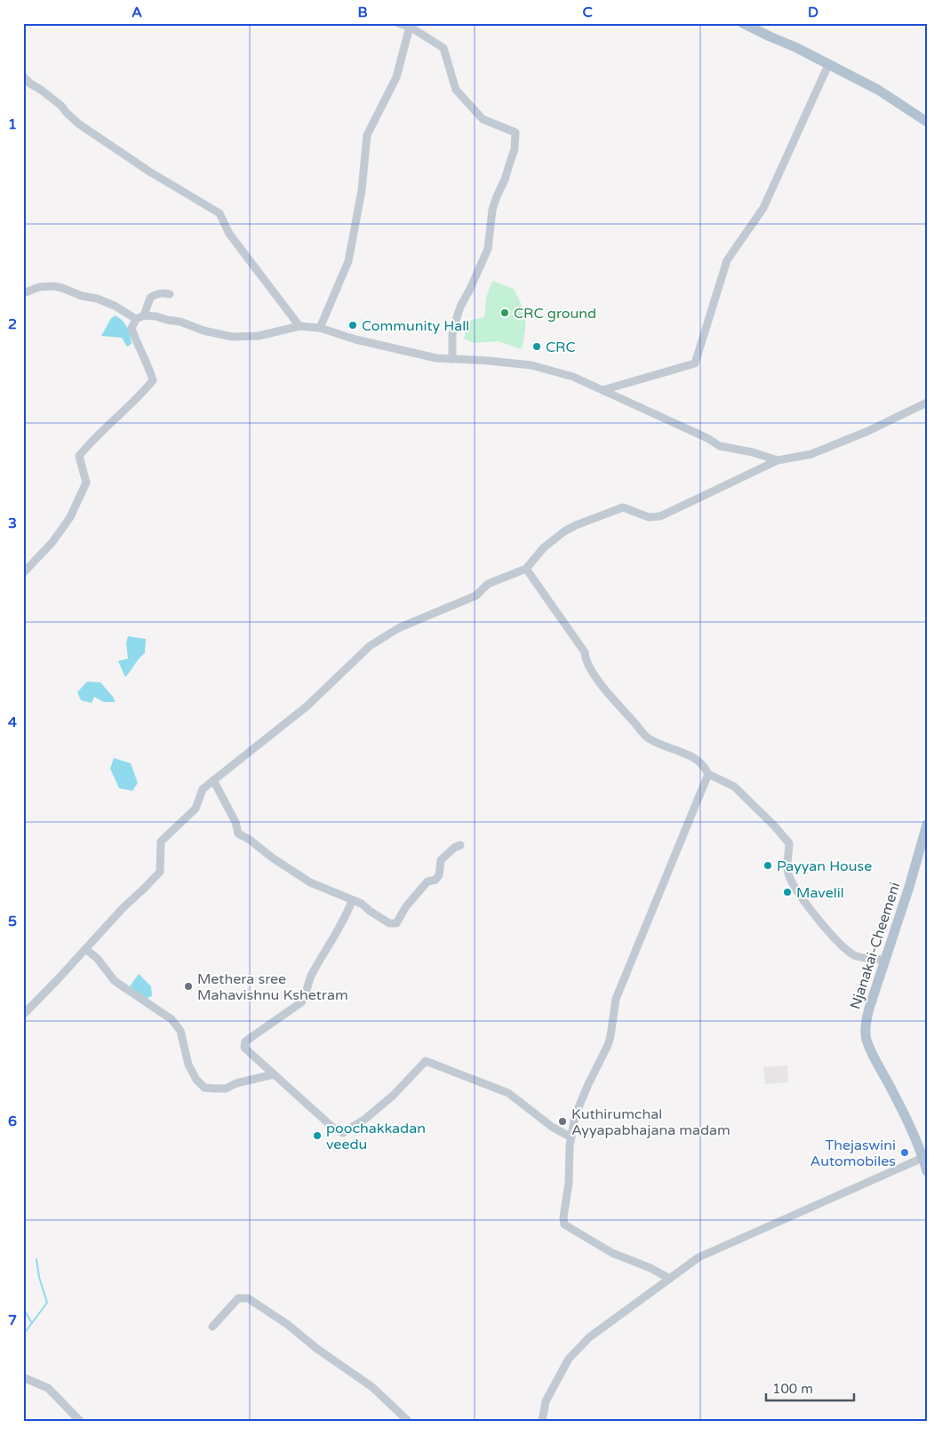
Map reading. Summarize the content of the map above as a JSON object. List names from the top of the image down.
{
  "streets": {
    "main road": ["Njanakai-Cheemeni"]
  },
  "places": [
    "CRC ground",
    "Community Hall",
    "CRC",
    "Payyan House",
    "Mavelil",
    "Methera sree Mahavishnu Kshetram",
    "Kuthirumchal Ayyapabhajana madam",
    "poochakkadan veedu",
    "Thejaswini Automobiles"
  ],
  "scale_bar": "100 m",
  "grid": {
    "columns": [
      "A",
      "B",
      "C",
      "D"
    ],
    "rows": [
      "1",
      "2",
      "3",
      "4",
      "5",
      "6",
      "7"
    ]
  }
}
